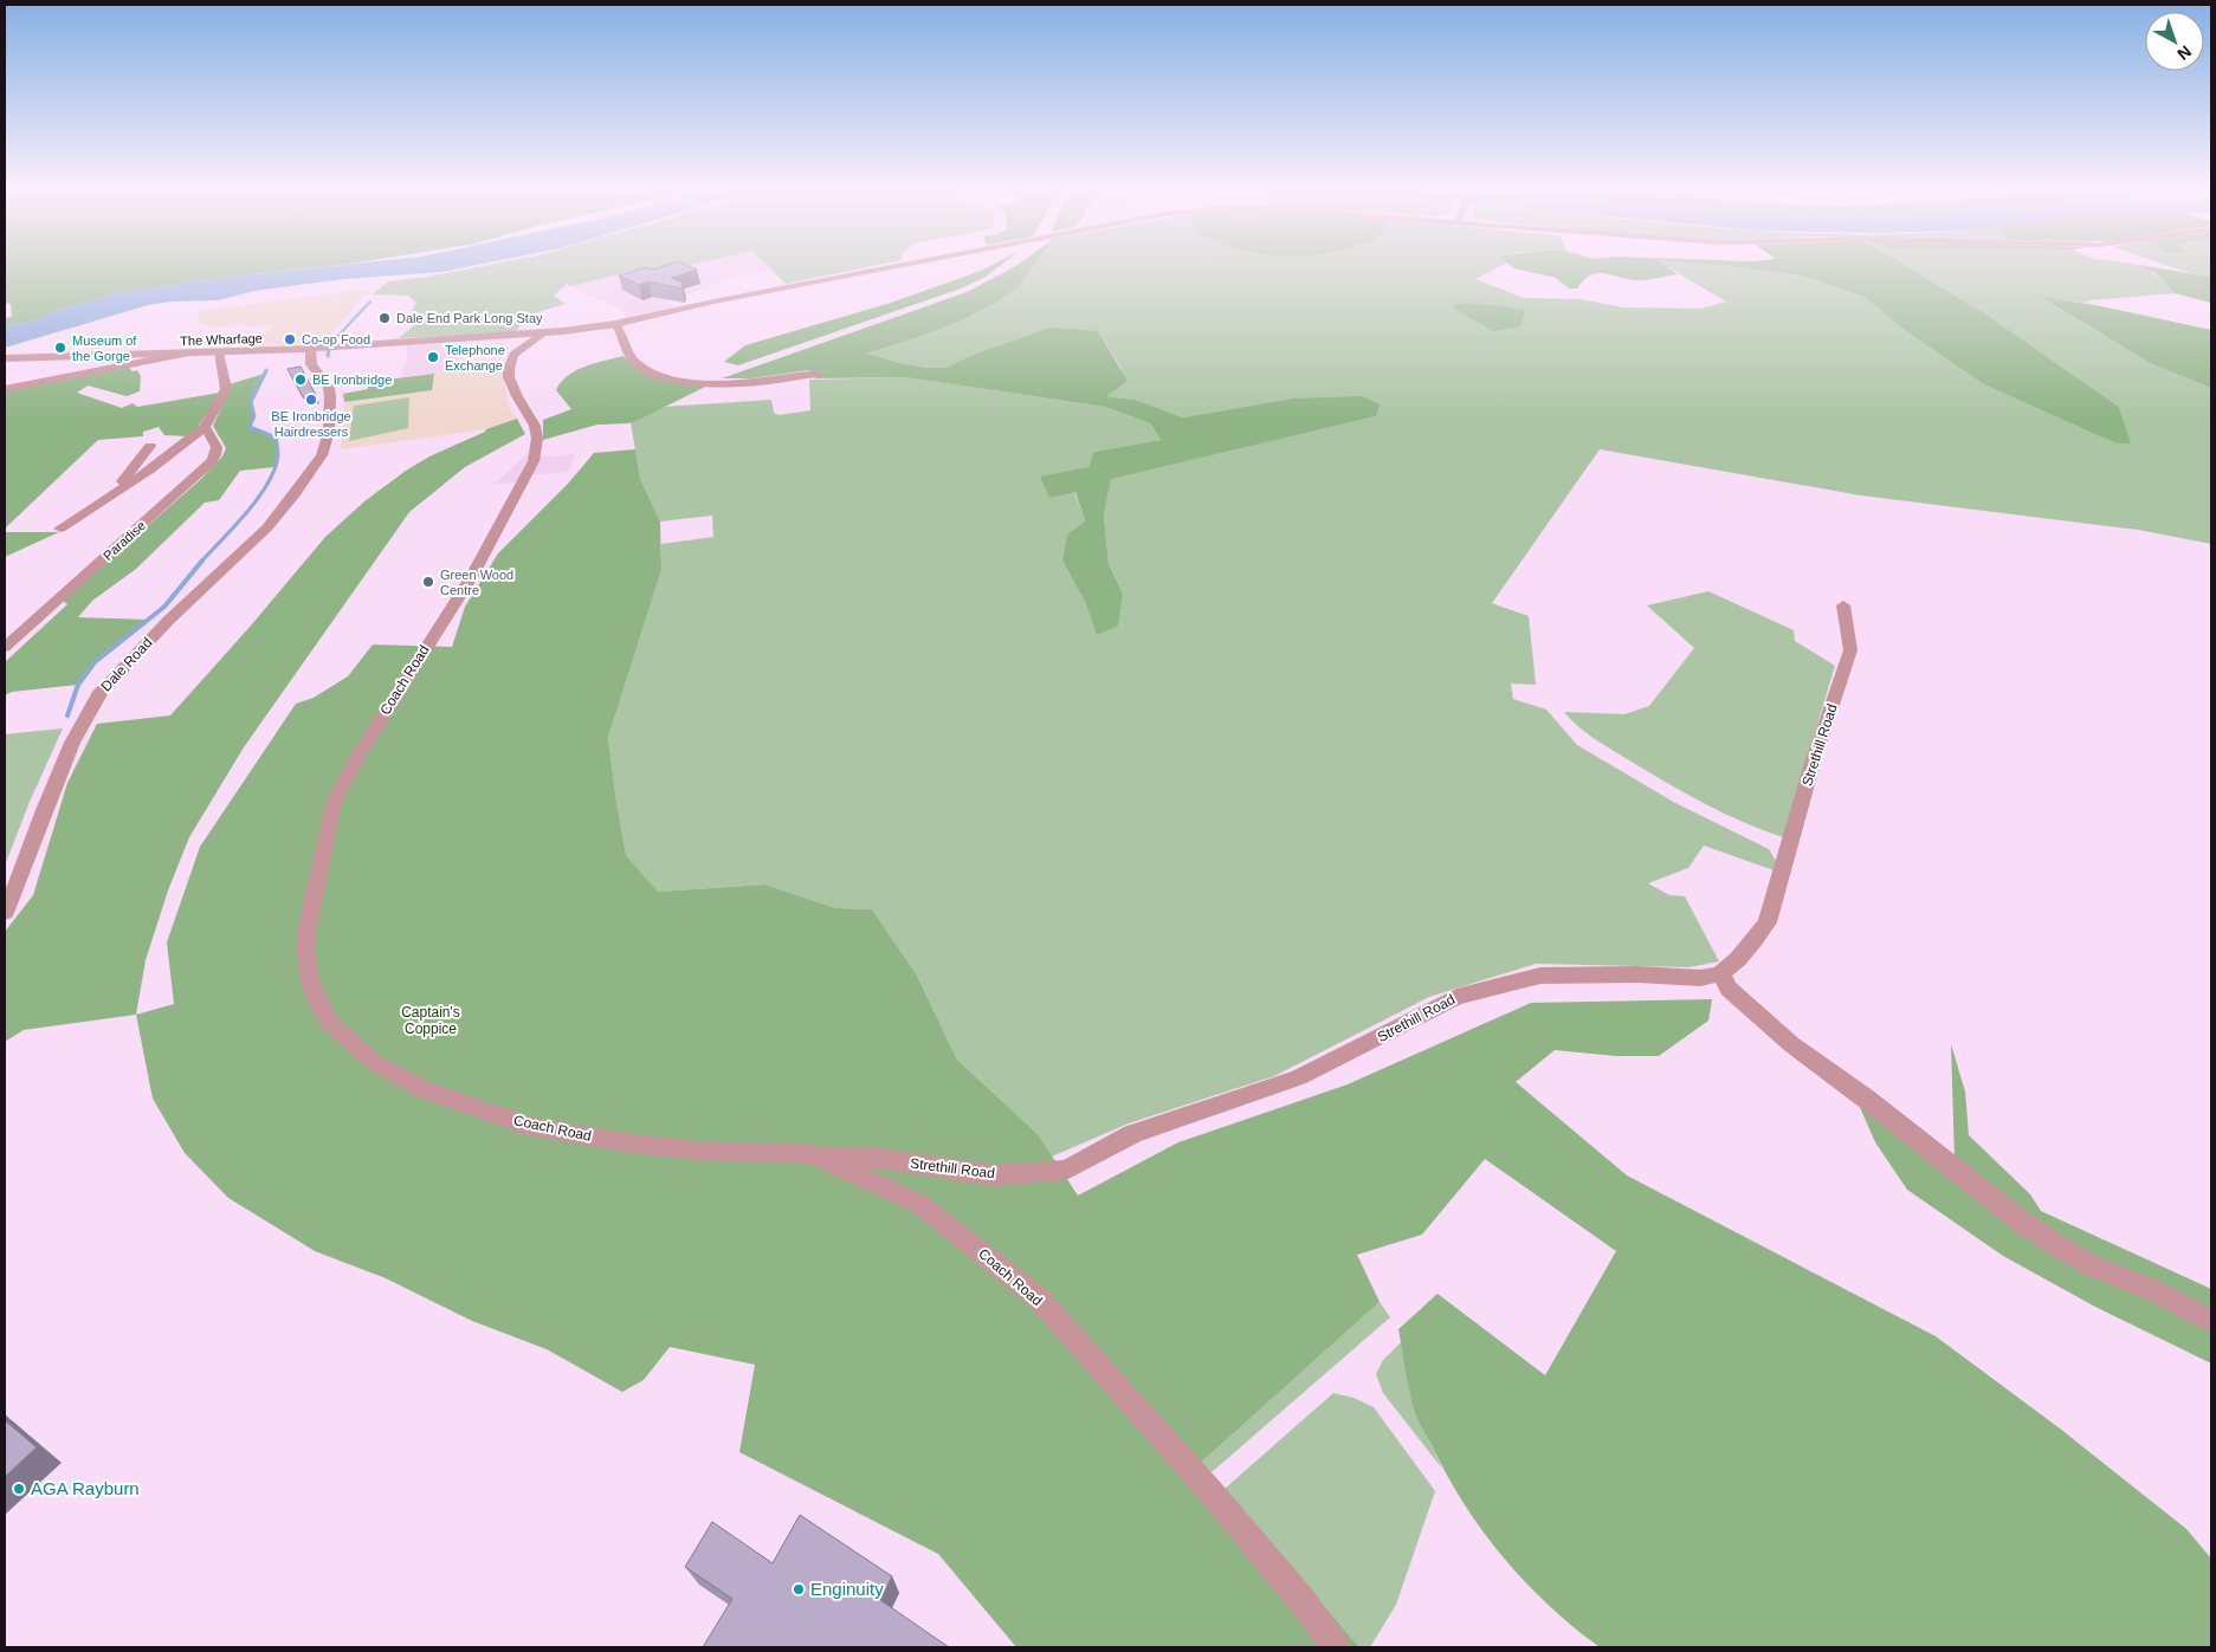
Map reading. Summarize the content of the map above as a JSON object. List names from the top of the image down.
{
  "streets": {
    "street": [
      "The Wharfage",
      "Paradise",
      "Dale Road",
      "Coach Road",
      "Strethill Road"
    ]
  },
  "crossings": [
    ["The Wharfage", "Dale Road"],
    ["The Wharfage", "Coach Road"],
    ["Coach Road", "Strethill Road"]
  ],
  "parks": ["Captain's Coppice"],
  "places": [
    "Dale End Park Long Stay",
    "Co-op Food",
    "Museum of the Gorge",
    "Telephone Exchange",
    "BE Ironbridge",
    "BE Ironbridge Hairdressers",
    "Green Wood Centre",
    "AGA Rayburn",
    "Enginuity"
  ],
  "north": "bottom right"
}
